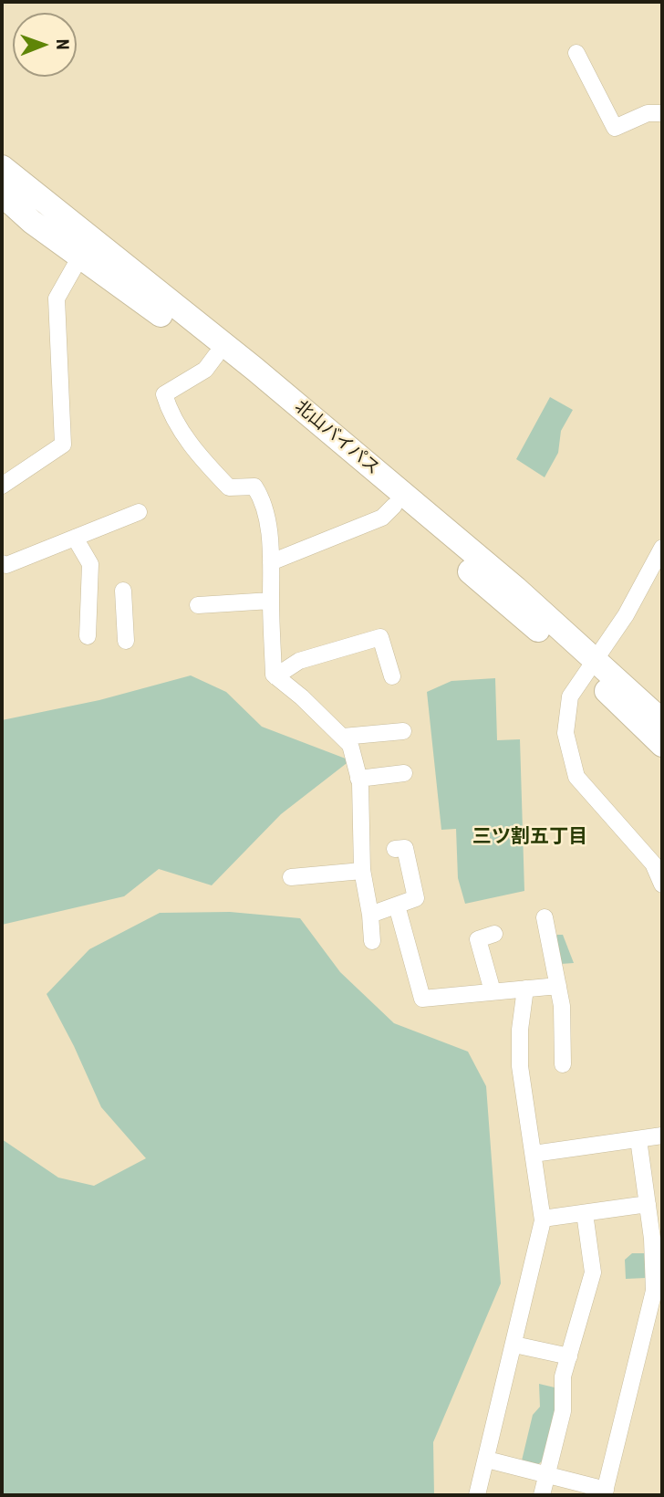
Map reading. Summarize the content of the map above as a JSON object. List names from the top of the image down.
{
  "streets": {
    "highway": ["北山バイパス"]
  },
  "districts": ["三ツ割五丁目"],
  "north": "right"
}
